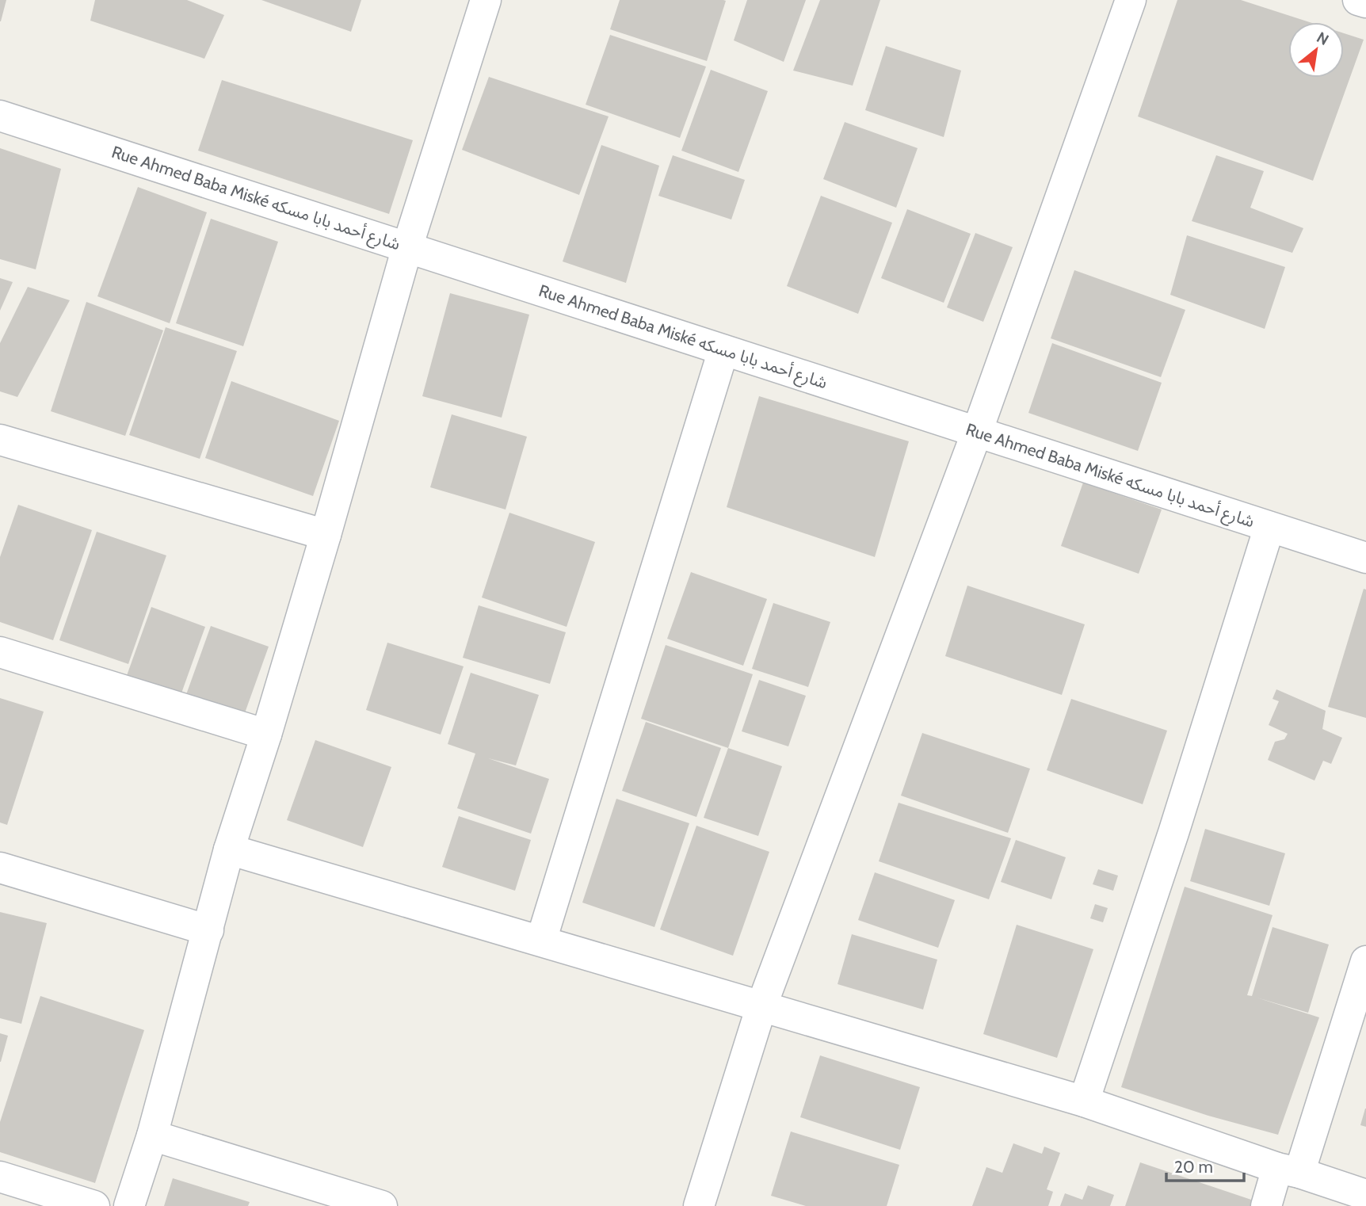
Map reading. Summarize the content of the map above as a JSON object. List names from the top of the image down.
{
  "streets": {
    "street": ["Rue Ahmed Baba Miské شارع أحمد بابا مسكه"]
  },
  "scale_bar": "20 m",
  "north": "top right"
}
